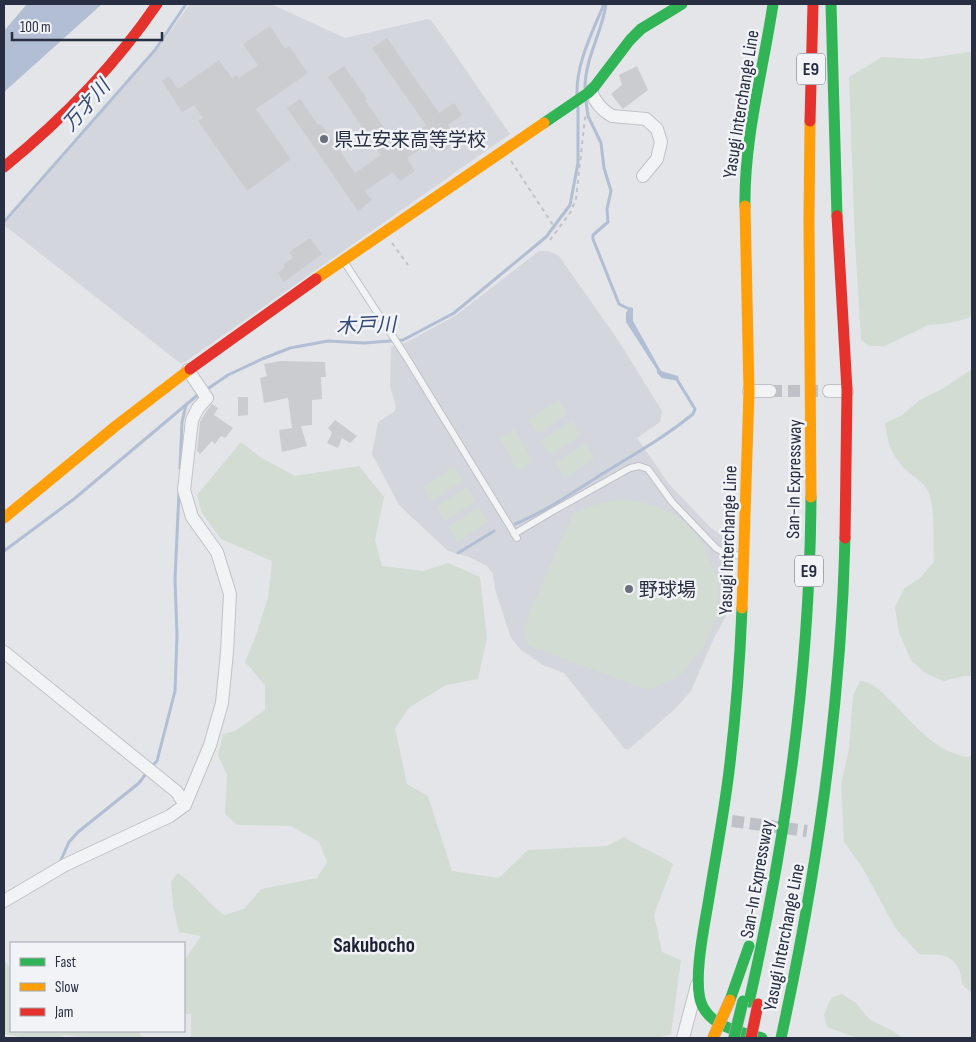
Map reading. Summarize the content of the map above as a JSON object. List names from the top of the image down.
{
  "streets": {
    "main road": ["E9", "Yasugi Interchange Line", "San-In Expressway"]
  },
  "districts": ["Sakubocho"],
  "water": ["万才川", "木戸川"],
  "places": ["県立安来高等学校", "野球場"],
  "legend": ["Fast", "Slow", "Jam"],
  "scale_bar": "100 m"
}
